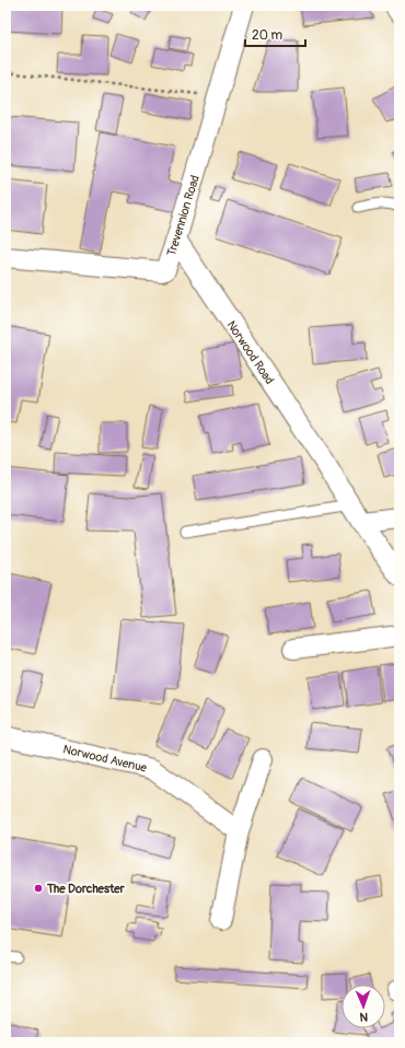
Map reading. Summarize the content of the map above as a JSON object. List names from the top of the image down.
{
  "streets": {
    "street": ["Trevennion Road", "Norwood Road", "Norwood Avenue"]
  },
  "crossings": [
    ["Trevennion Road", "Norwood Road"]
  ],
  "places": ["The Dorchester"],
  "scale_bar": "20 m",
  "north": "bottom"
}
